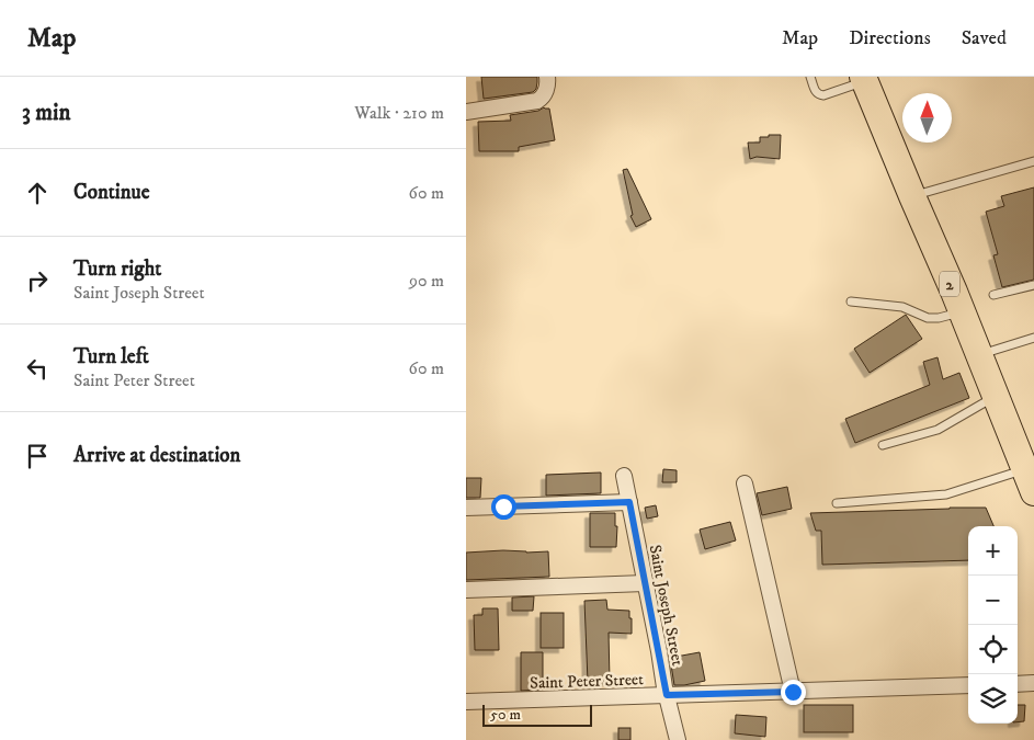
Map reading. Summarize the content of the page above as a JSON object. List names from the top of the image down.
{
  "streets": {
    "highway": ["2"],
    "street": ["Saint Joseph Street", "Saint Peter Street"]
  },
  "crossings": [
    ["Saint Joseph Street", "Saint Peter Street"]
  ],
  "scale_bar": "50 m",
  "north": "top",
  "page": {
    "header": "Map",
    "nav": ["Map", "Directions", "Saved"],
    "heading": ["3 min", "Walk · 210 m"],
    "list": [
      ["Continue", "60 m"],
      ["Turn right", "Saint Joseph Street", "90 m"],
      ["Turn left", "Saint Peter Street", "60 m"],
      "Arrive at destination"
    ],
    "map_buttons": ["+", "−"],
    "scale": "50 m"
  }
}
